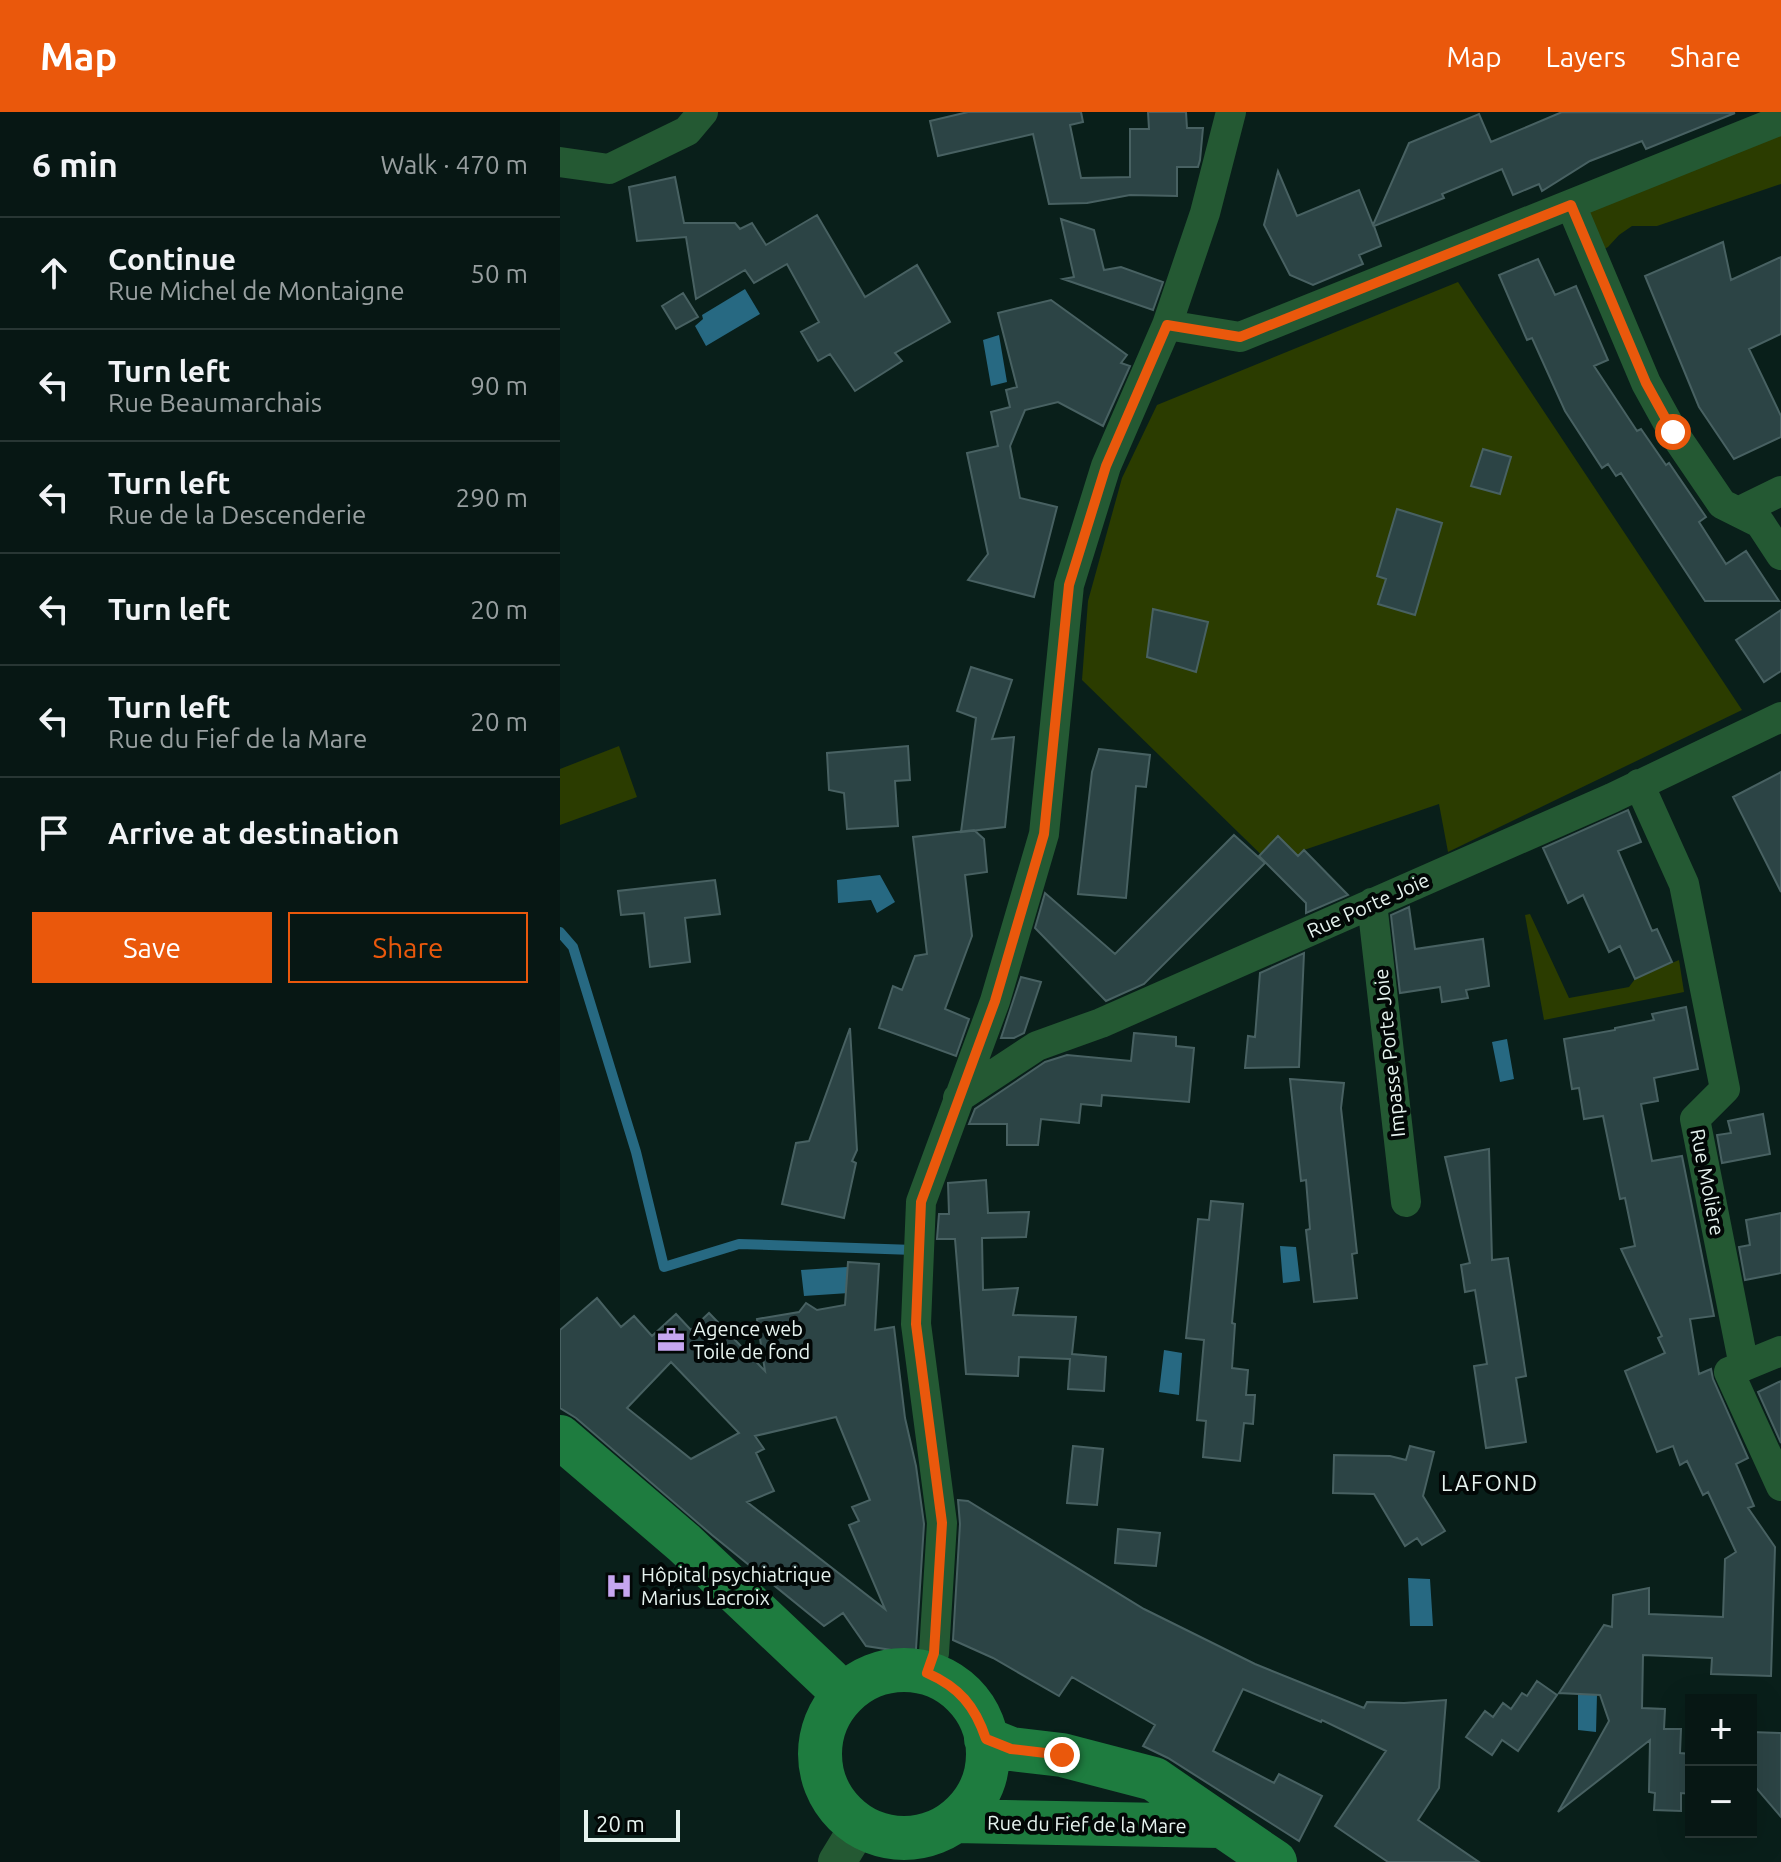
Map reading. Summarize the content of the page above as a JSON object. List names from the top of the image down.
{
  "streets": {
    "main road": ["Rue du Fief de la Mare"],
    "street": ["Rue Porte Joie", "Impasse Porte Joie", "Rue Molière"]
  },
  "crossings": [
    ["Rue Porte Joie", "Impasse Porte Joie"],
    ["Rue Porte Joie", "Rue Molière"]
  ],
  "districts": ["LAFOND"],
  "places": {
    "office": ["Agence web Toile de fond"],
    "hospital": ["Hôpital psychiatrique Marius Lacroix"]
  },
  "scale_bar": "20 m",
  "page": {
    "header": "Map",
    "nav": ["Map", "Layers", "Share"],
    "heading": ["6 min", "Walk · 470 m"],
    "list": [
      ["Continue", "Rue Michel de Montaigne", "50 m"],
      ["Turn left", "Rue Beaumarchais", "90 m"],
      ["Turn left", "Rue de la Descenderie", "290 m"],
      ["Turn left", "20 m"],
      ["Turn left", "Rue du Fief de la Mare", "20 m"],
      "Arrive at destination"
    ],
    "buttons": ["Save", "Share"],
    "map_buttons": ["+", "−"],
    "scale": "20 m"
  }
}
